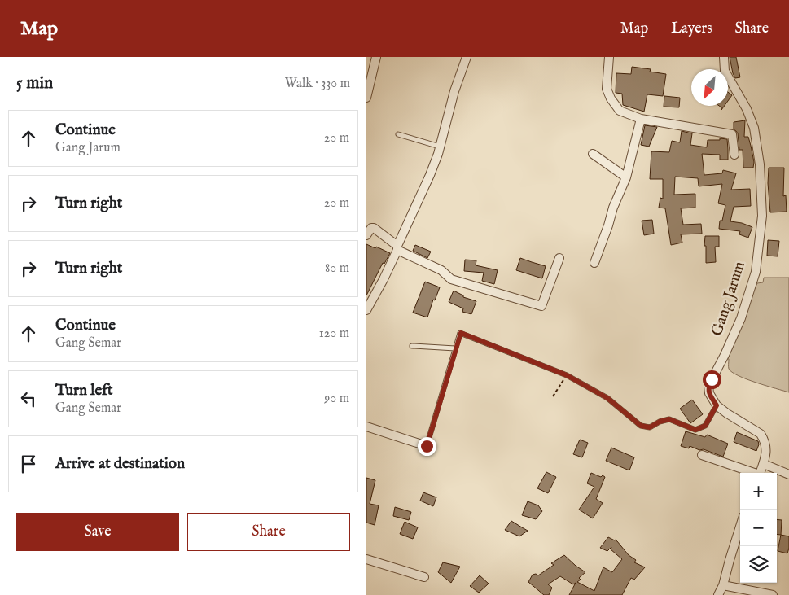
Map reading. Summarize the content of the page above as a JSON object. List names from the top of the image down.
{
  "streets": {
    "street": ["Gang Jarum"]
  },
  "north": "bottom left",
  "page": {
    "header": "Map",
    "nav": ["Map", "Layers", "Share"],
    "heading": ["5 min", "Walk · 330 m"],
    "list": [
      ["Continue", "Gang Jarum", "20 m"],
      ["Turn right", "20 m"],
      ["Turn right", "80 m"],
      ["Continue", "Gang Semar", "120 m"],
      ["Turn left", "Gang Semar", "90 m"],
      "Arrive at destination"
    ],
    "map_buttons": ["+", "−"],
    "buttons": ["Save", "Share"]
  }
}
